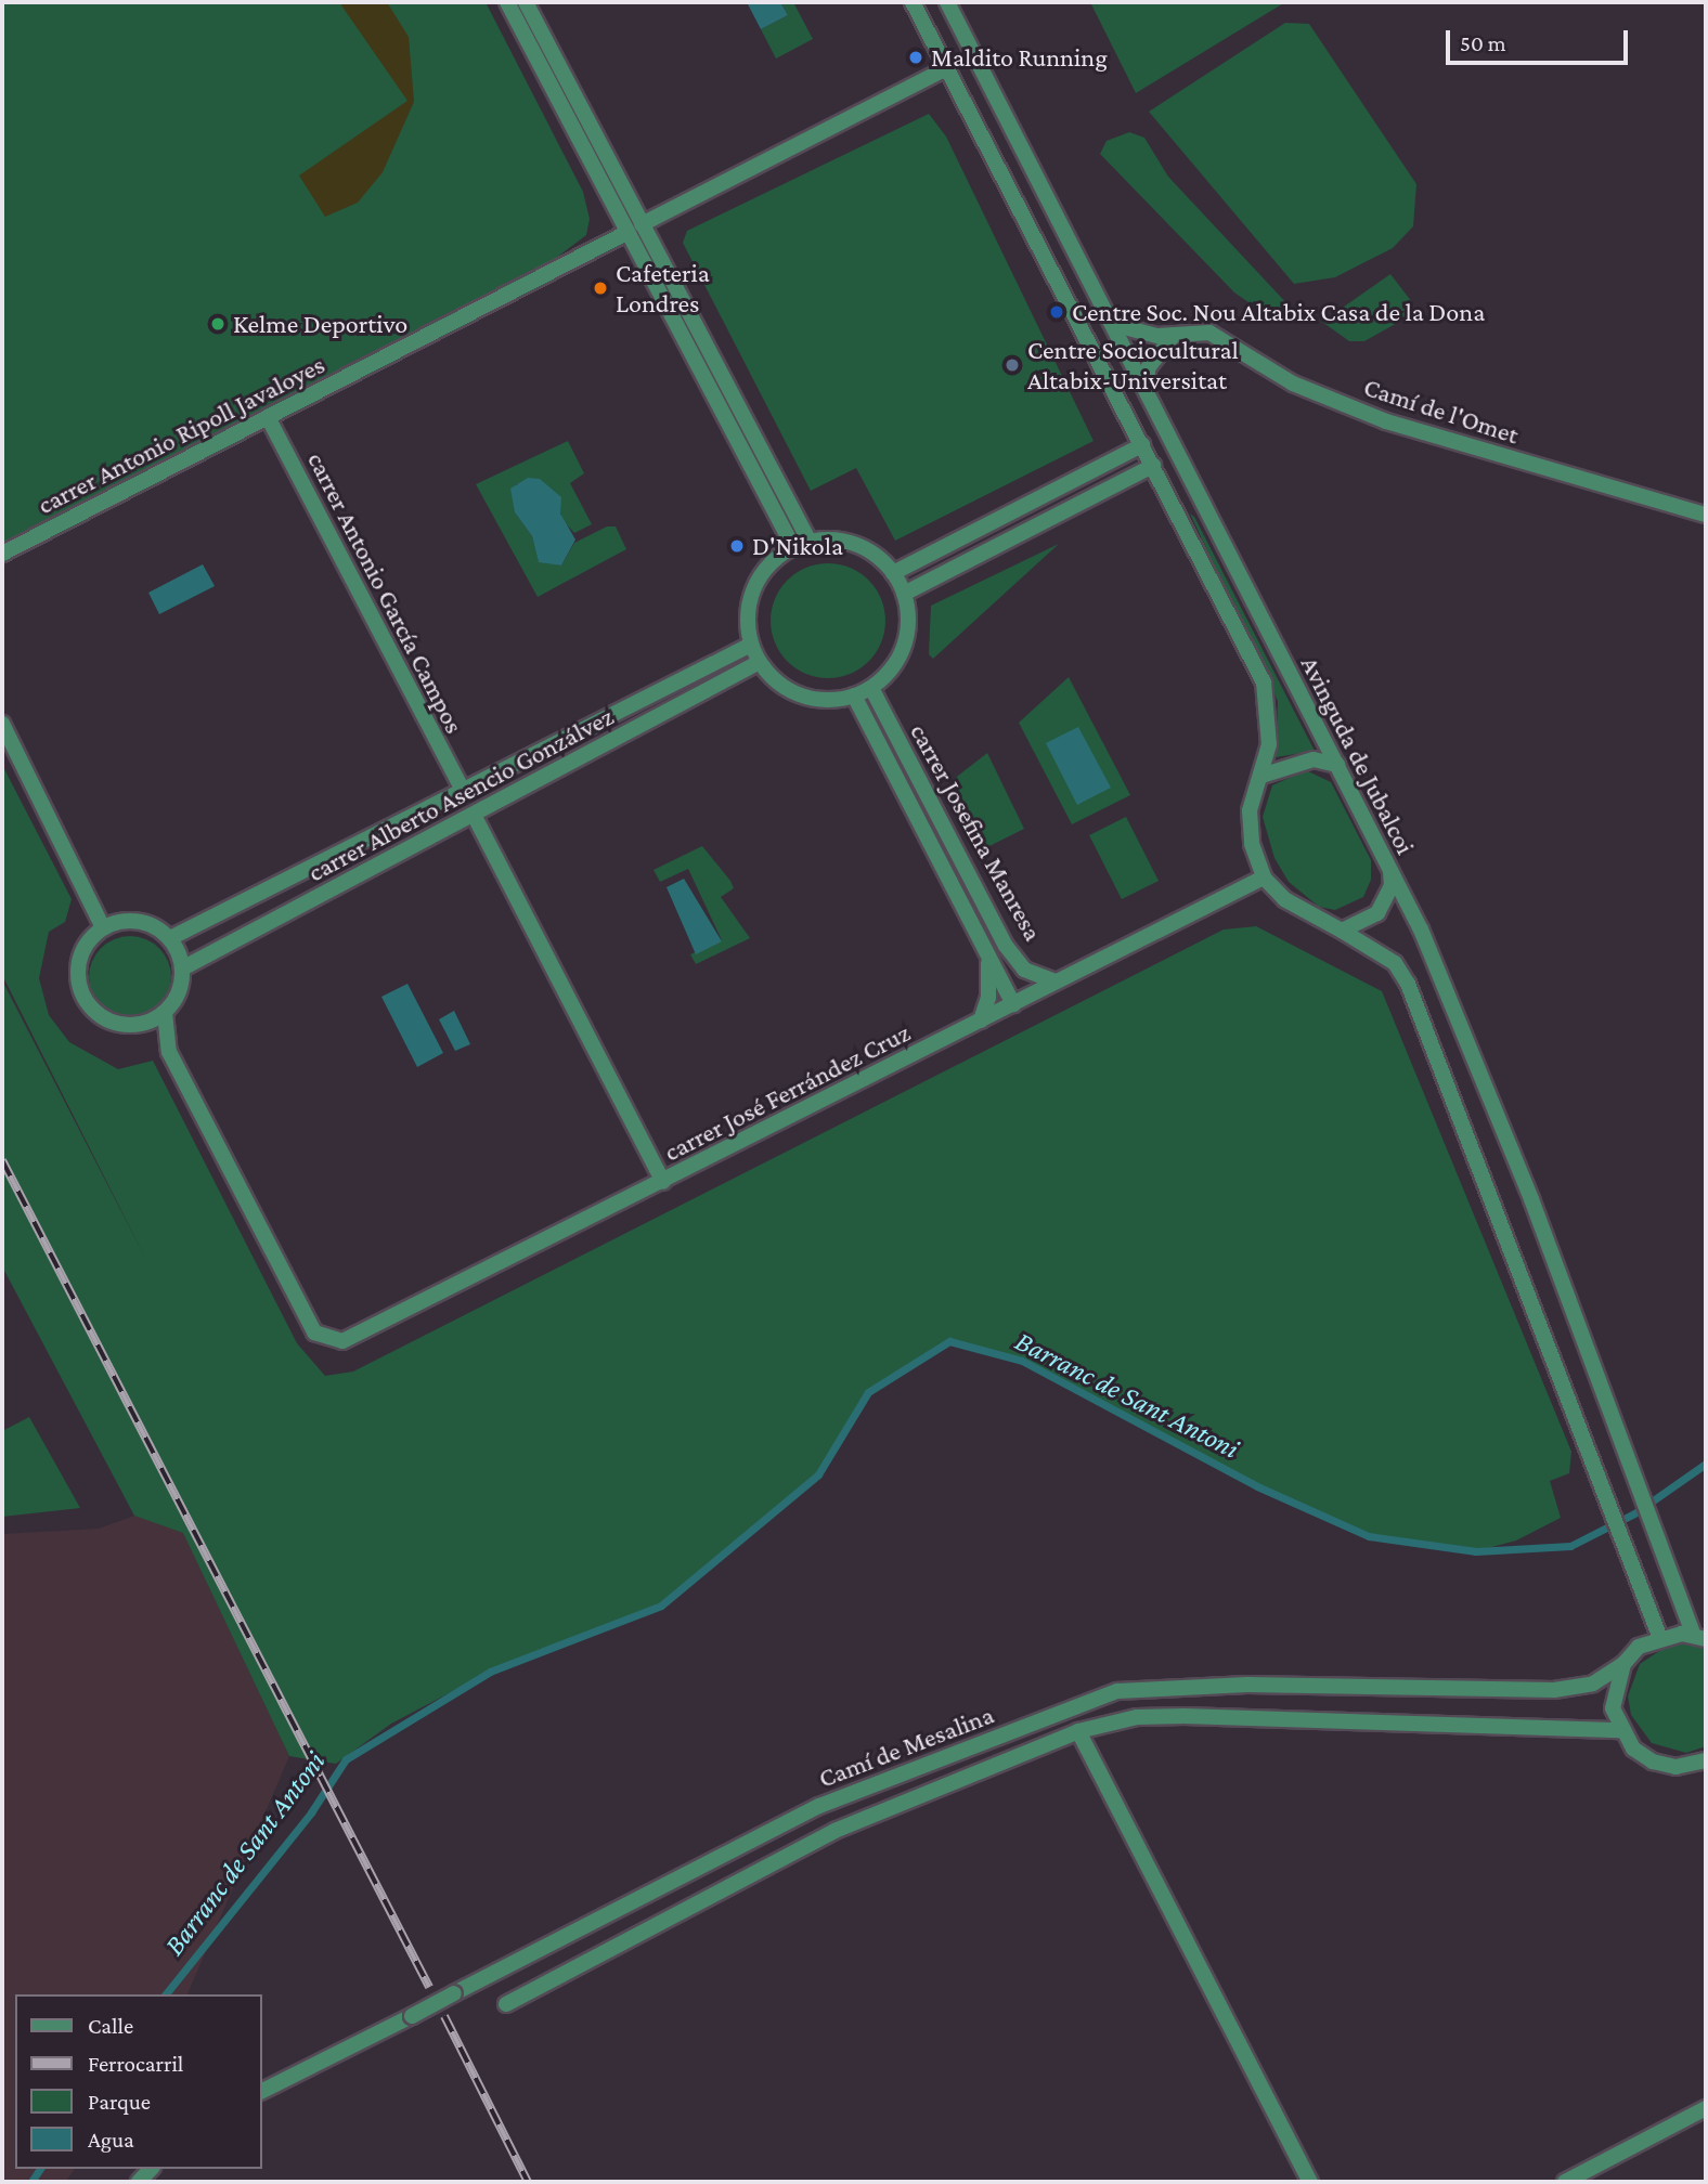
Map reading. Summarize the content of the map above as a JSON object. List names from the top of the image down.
{
  "streets": {
    "street": [
      "Camí de l'Omet",
      "carrer Antonio Ripoll Javaloyes",
      "carrer Antonio García Campos",
      "Avinguda de Jubalcoi",
      "carrer Alberto Asencio Gonzálvez",
      "carrer Josefina Manresa",
      "carrer José Ferrández Cruz",
      "Camí de Mesalina"
    ]
  },
  "crossings": [
    ["Camí de l'Omet", "Avinguda de Jubalcoi"],
    ["carrer Antonio Ripoll Javaloyes", "carrer Antonio García Campos"],
    ["carrer Antonio García Campos", "carrer Alberto Asencio Gonzálvez"],
    ["Avinguda de Jubalcoi", "carrer José Ferrández Cruz"],
    ["carrer Alberto Asencio Gonzálvez", "carrer Josefina Manresa"],
    ["carrer Alberto Asencio Gonzálvez", "carrer José Ferrández Cruz"],
    ["carrer Josefina Manresa", "carrer José Ferrández Cruz"]
  ],
  "water": ["Barranc de Sant Antoni"],
  "places": [
    "Maldito Running",
    "Cafeteria Londres",
    "Centre Soc. Nou Altabix Casa de la Dona",
    "Kelme Deportivo",
    "Centre Sociocultural Altabix-Universitat",
    "D'Nikola"
  ],
  "legend": [
    "Calle",
    "Ferrocarril",
    "Parque",
    "Agua"
  ],
  "scale_bar": "50 m"
}
